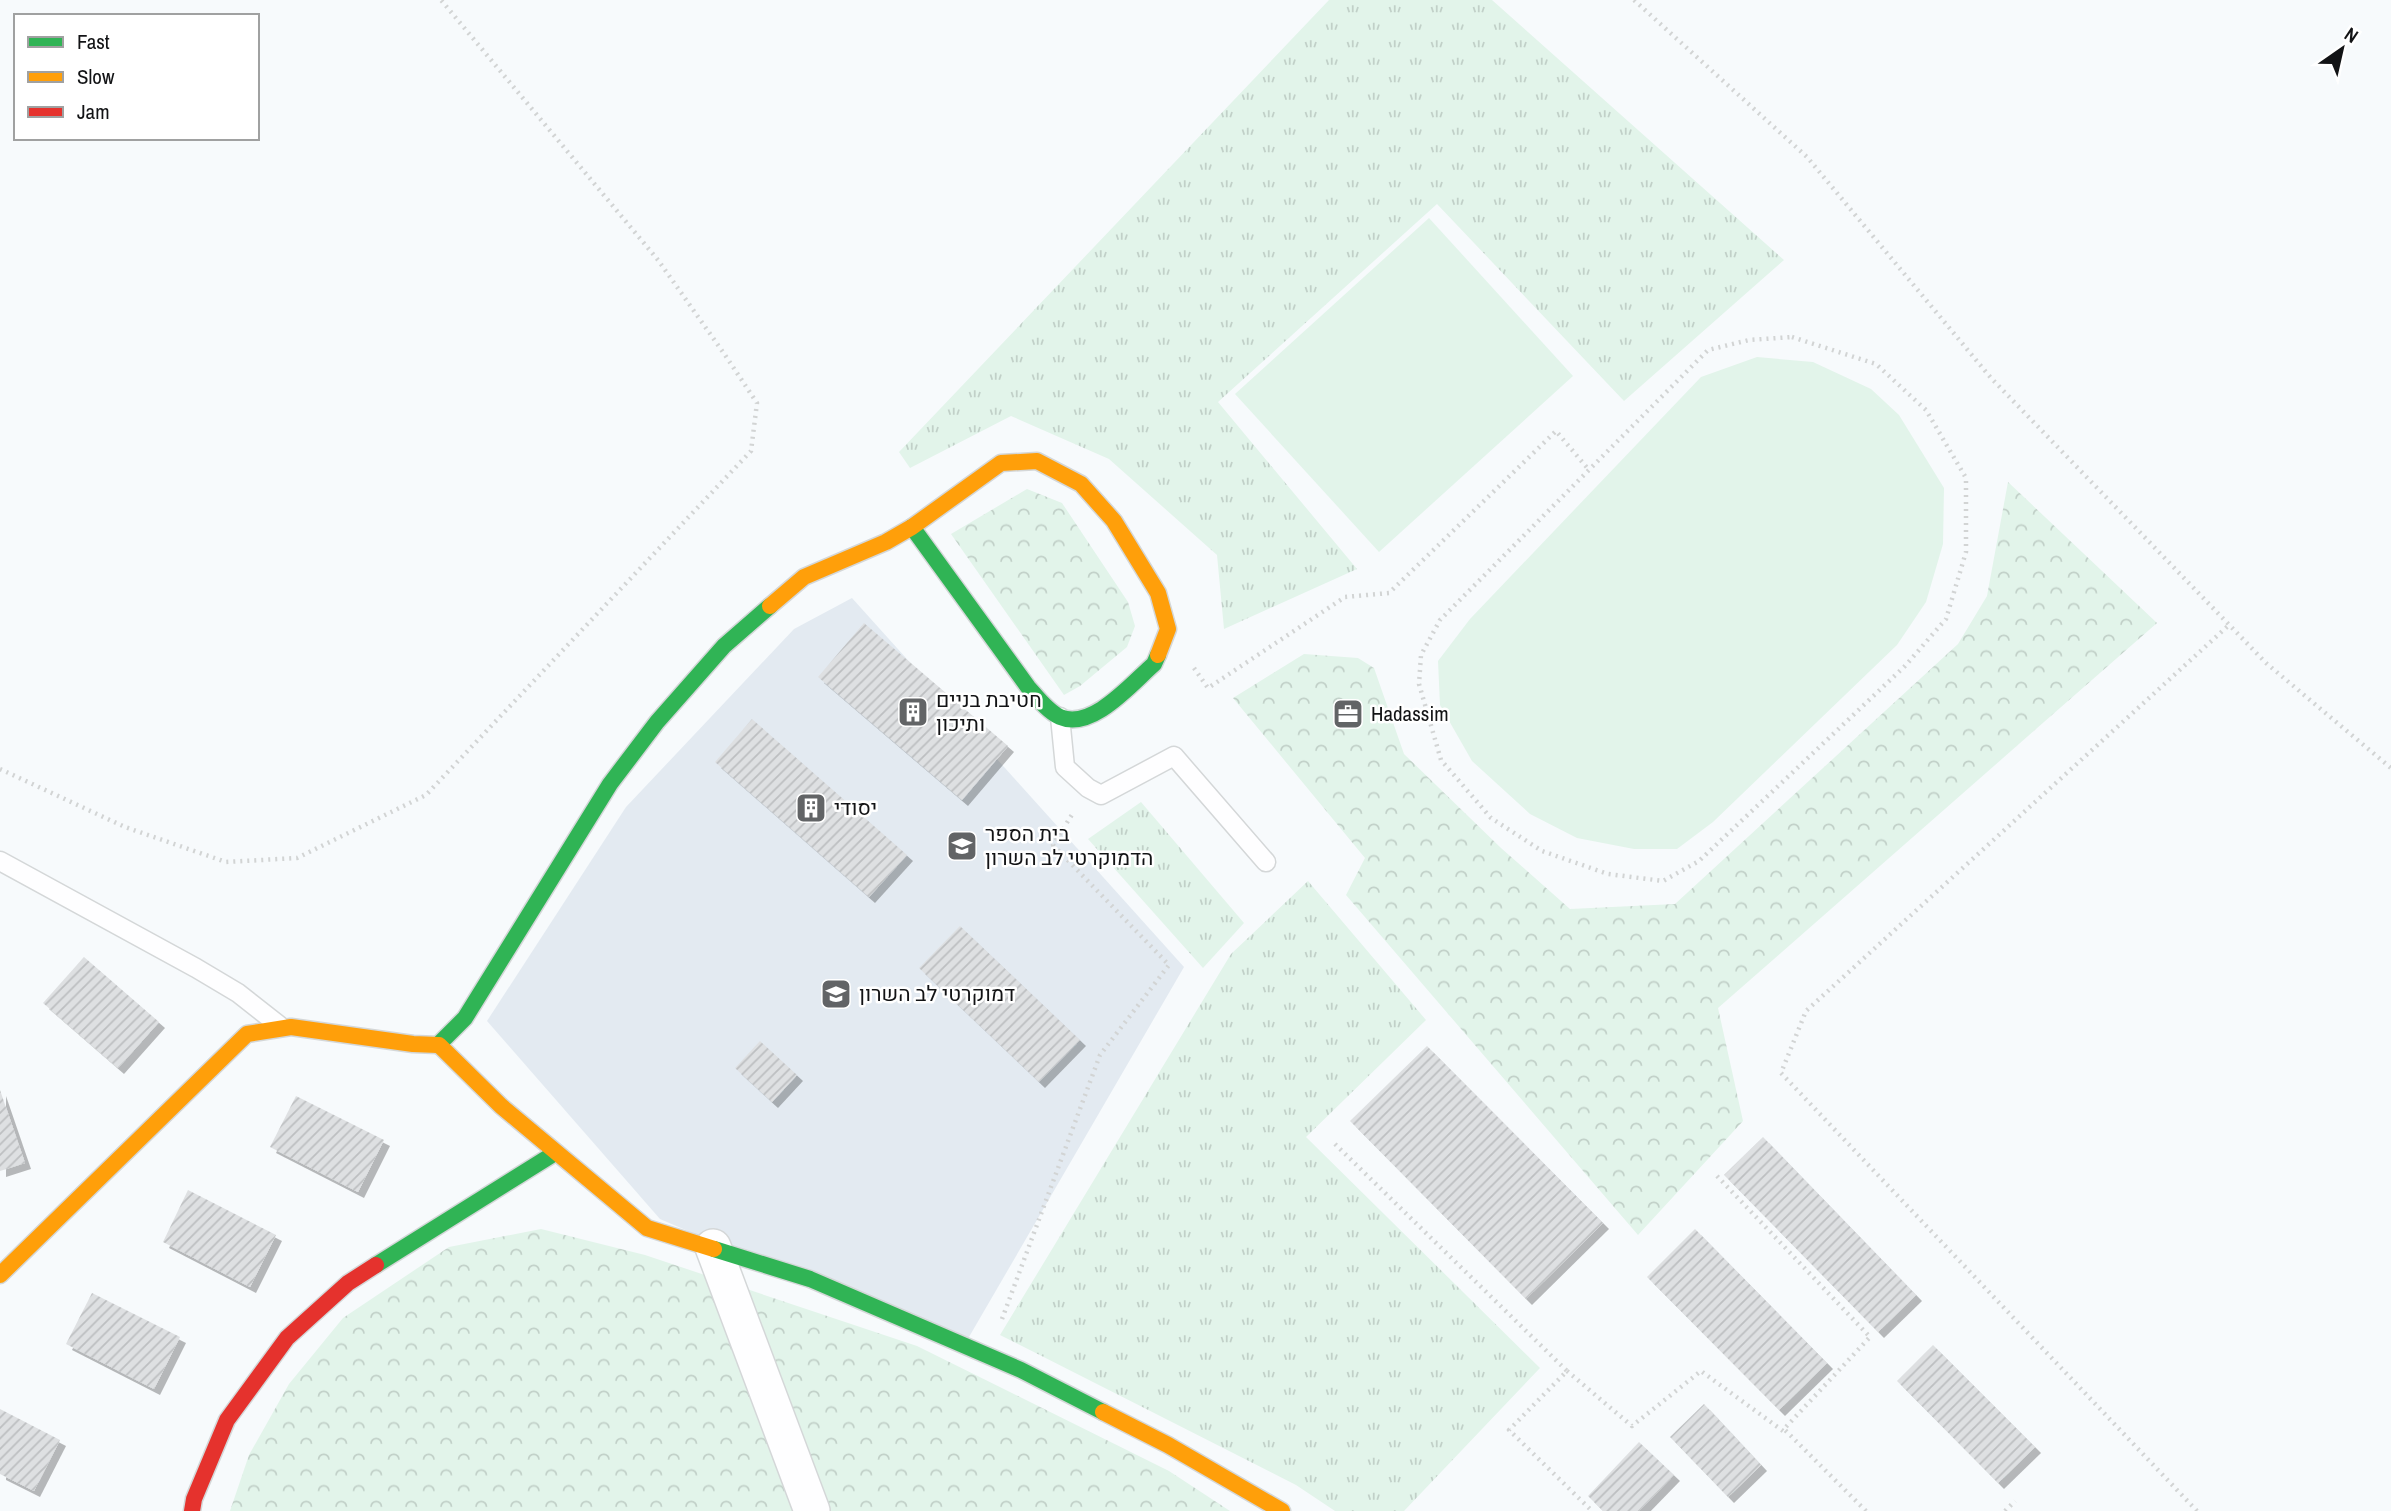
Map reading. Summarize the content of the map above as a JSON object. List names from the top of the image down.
{
  "places": {
    "building": ["חטיבת בניים ותיכון", "יסודי"],
    "office": ["Hadassim"],
    "school or university": ["בית הספר הדמוקרטי לב השרון", "דמוקרטי לב השרון"]
  },
  "legend": ["Fast", "Slow", "Jam"],
  "north": "top right"
}
